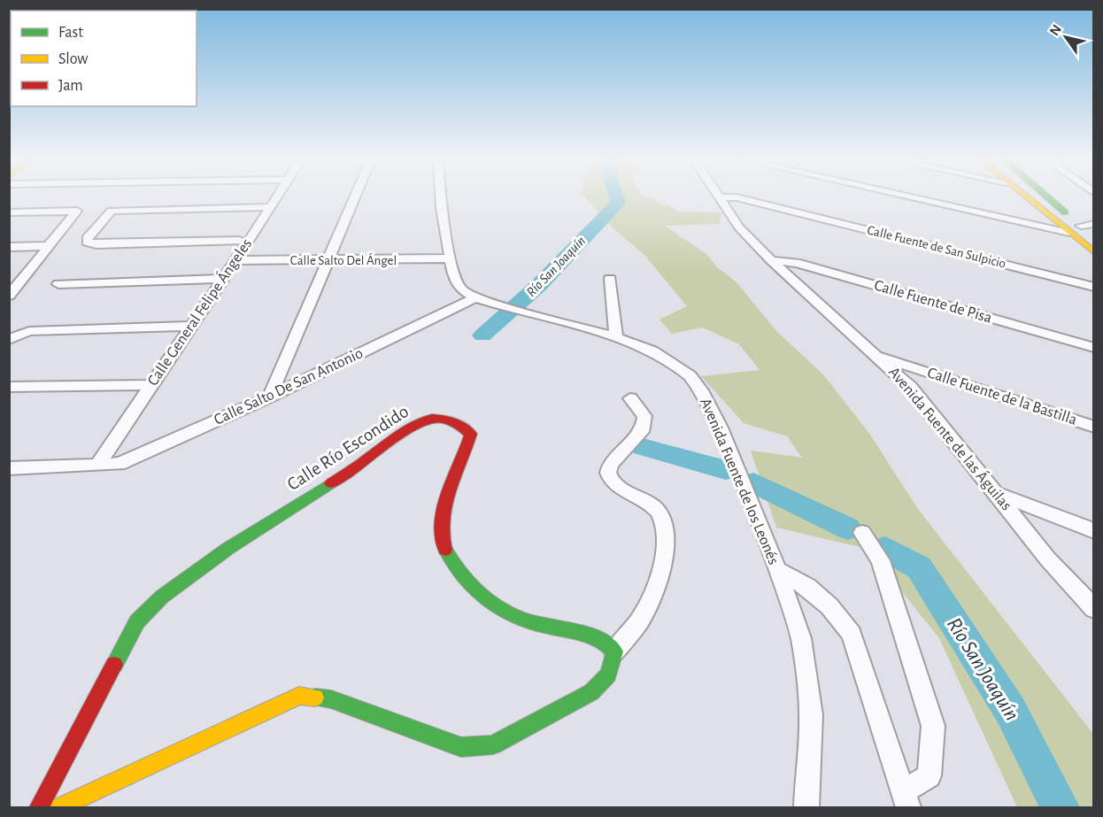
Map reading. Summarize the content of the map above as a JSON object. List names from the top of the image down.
{
  "streets": {
    "street": [
      "Calle Fuente de San Sulpicio",
      "Calle Salto Del Ángel",
      "Calle Fuente de Pisa",
      "Calle General Felipe Ángeles",
      "Calle Salto De San Antonio",
      "Calle Fuente de la Bastilla",
      "Avenida Fuente de las Águilas",
      "Calle Río Escondido",
      "Avenida Fuente de los Leonés"
    ]
  },
  "crossings": [
    ["Calle Salto Del Ángel", "Calle General Felipe Ángeles"],
    ["Calle Salto Del Ángel", "Avenida Fuente de los Leonés"],
    ["Calle Fuente de Pisa", "Avenida Fuente de las Águilas"],
    ["Calle General Felipe Ángeles", "Calle Salto De San Antonio"],
    ["Calle Salto De San Antonio", "Avenida Fuente de los Leonés"],
    ["Calle Fuente de la Bastilla", "Avenida Fuente de las Águilas"]
  ],
  "water": ["Río San Joaquín"],
  "legend": ["Fast", "Slow", "Jam"],
  "north": "top left"
}
